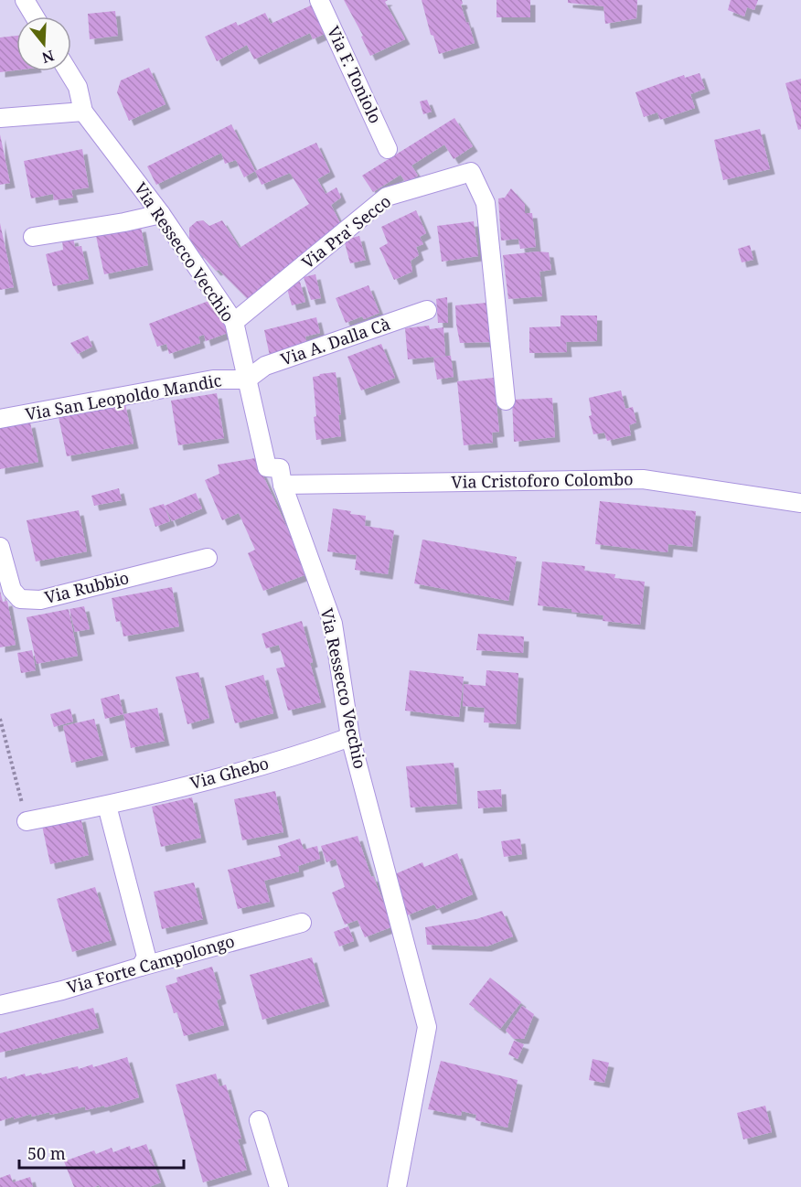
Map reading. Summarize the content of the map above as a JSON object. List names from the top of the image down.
{
  "streets": {
    "street": [
      "Via F. Toniolo",
      "Via Pra' Secco",
      "Via Ressecco Vecchio",
      "Via A. Dalla Cà",
      "Via San Leopoldo Mandic",
      "Via Cristoforo Colombo",
      "Via Rubbio",
      "Via Ghebo",
      "Via Forte Campolongo"
    ]
  },
  "crossings": [
    ["Via Pra' Secco", "Via Ressecco Vecchio"],
    ["Via Ressecco Vecchio", "Via A. Dalla Cà"],
    ["Via Ressecco Vecchio", "Via San Leopoldo Mandic"],
    ["Via Ressecco Vecchio", "Via Cristoforo Colombo"],
    ["Via Ressecco Vecchio", "Via Ghebo"],
    ["Via A. Dalla Cà", "Via San Leopoldo Mandic"]
  ],
  "scale_bar": "50 m",
  "north": "bottom"
}
